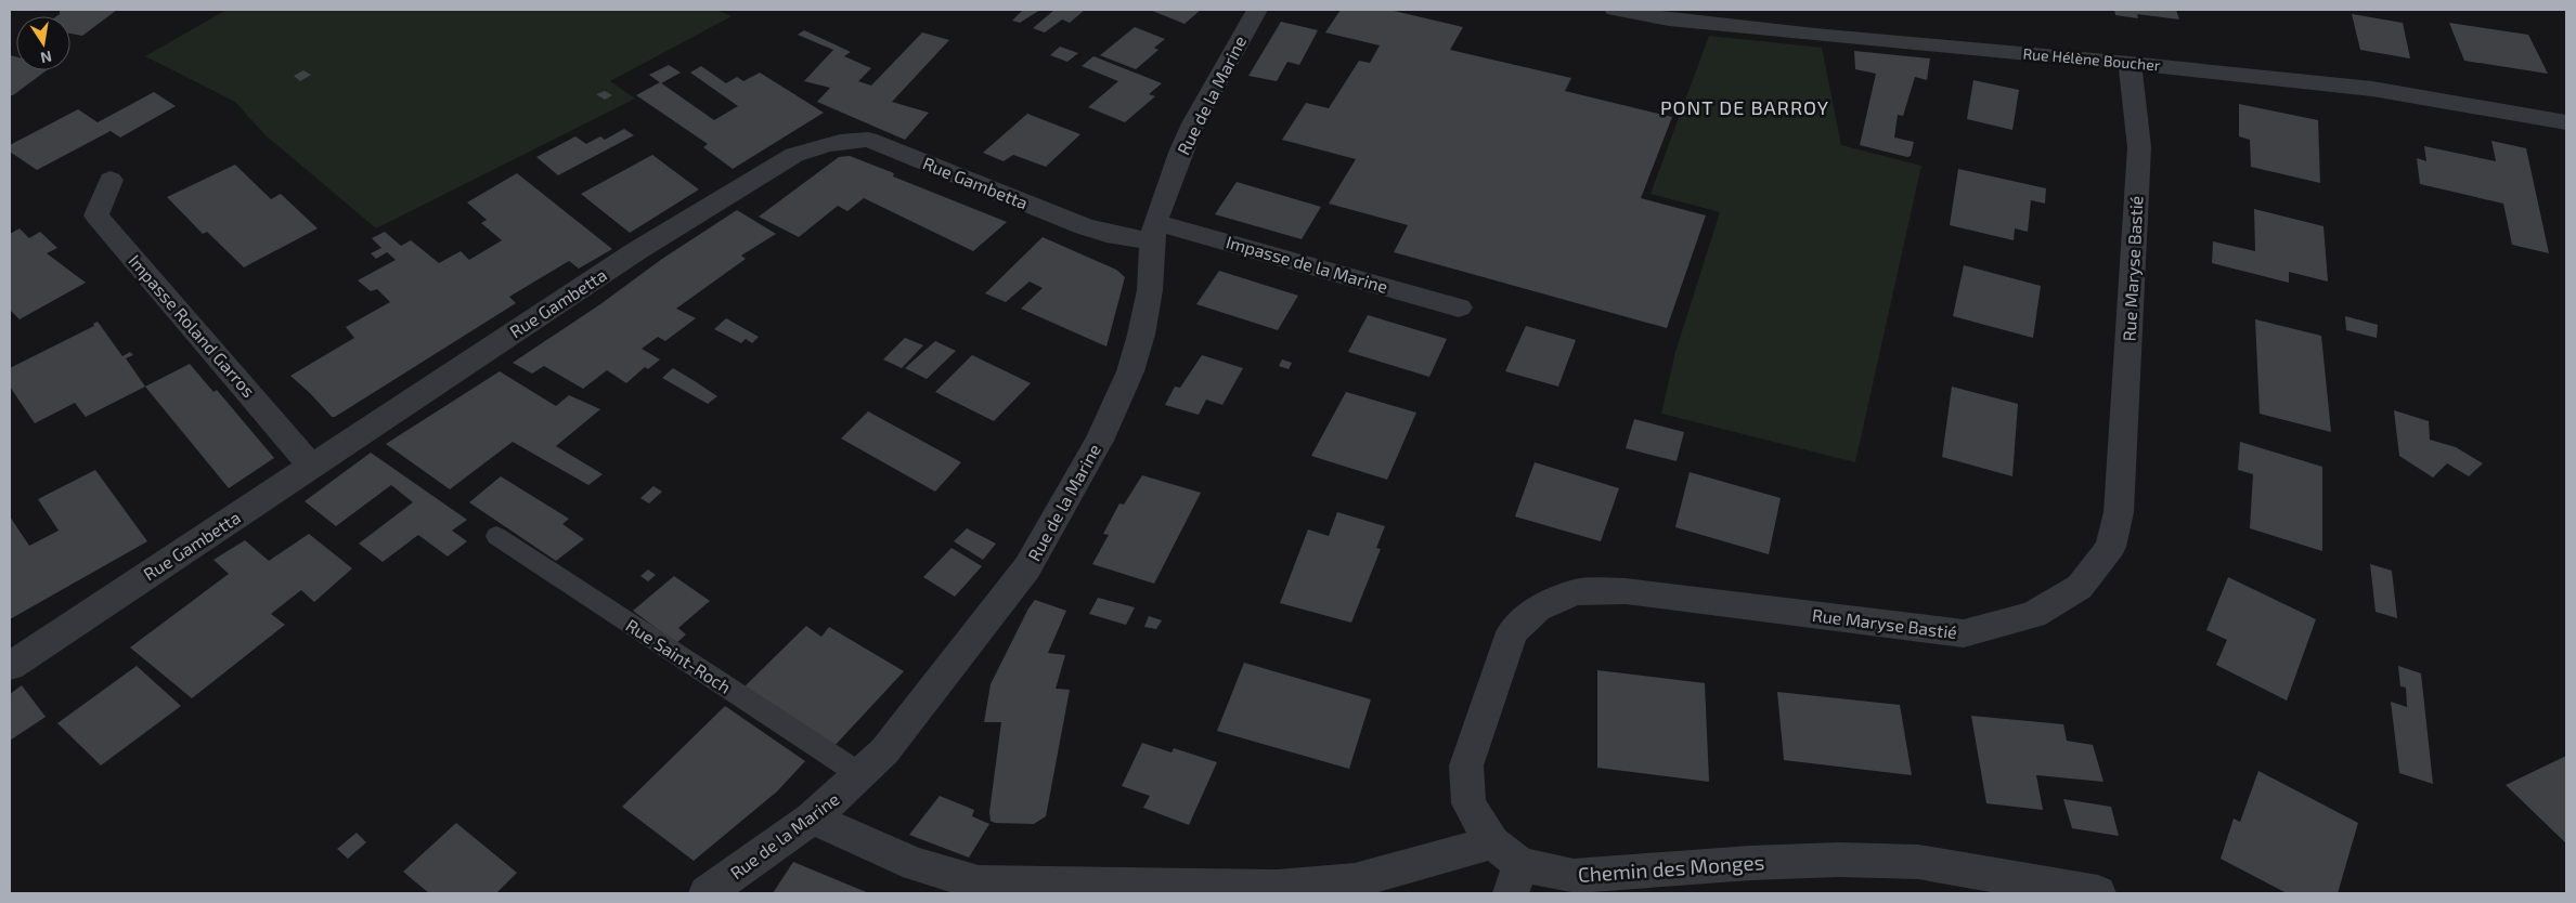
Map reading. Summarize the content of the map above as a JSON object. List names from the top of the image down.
{
  "streets": {
    "street": [
      "Rue Hélène Boucher",
      "Rue de la Marine",
      "Rue Gambetta",
      "Impasse de la Marine",
      "Rue Maryse Bastié",
      "Impasse Roland Garros",
      "Chemin des Monges"
    ],
    "lane": ["Rue Saint-Roch"]
  },
  "crossings": [
    ["Rue Hélène Boucher", "Rue Maryse Bastié"],
    ["Rue de la Marine", "Rue Gambetta"],
    ["Rue de la Marine", "Impasse de la Marine"],
    ["Rue de la Marine", "Rue Saint-Roch"],
    ["Rue Gambetta", "Impasse de la Marine"],
    ["Rue Gambetta", "Impasse Roland Garros"],
    ["Rue Maryse Bastié", "Chemin des Monges"]
  ],
  "districts": ["PONT DE BARROY"],
  "north": "bottom"
}
